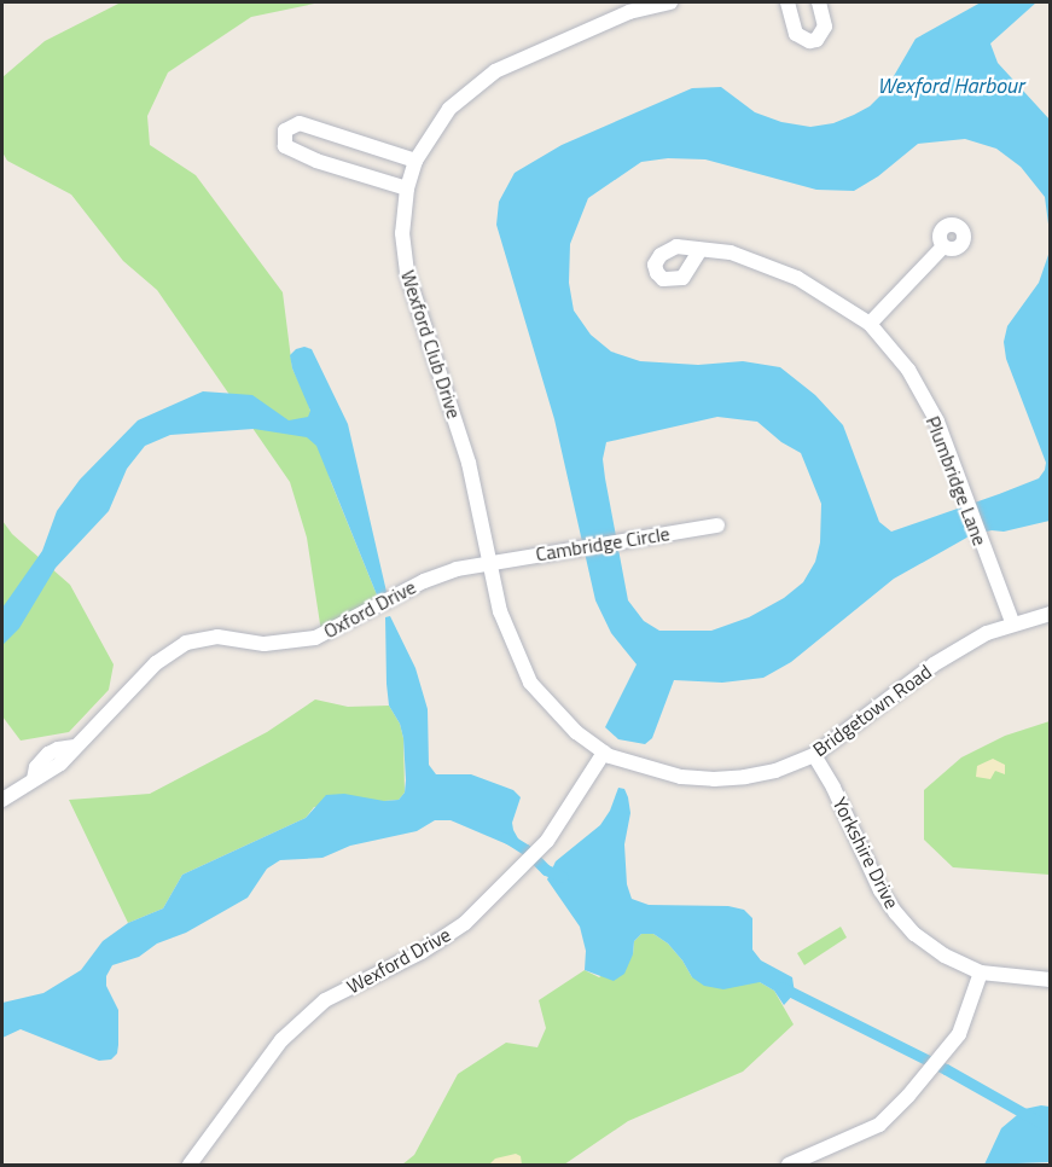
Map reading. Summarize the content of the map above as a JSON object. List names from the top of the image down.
{
  "streets": {
    "street": [
      "Wexford Club Drive",
      "Plumbridge Lane",
      "Cambridge Circle",
      "Oxford Drive",
      "Bridgetown Road",
      "Yorkshire Drive",
      "Wexford Drive"
    ]
  },
  "crossings": [
    ["Wexford Club Drive", "Cambridge Circle"],
    ["Wexford Club Drive", "Oxford Drive"],
    ["Wexford Club Drive", "Bridgetown Road"],
    ["Wexford Club Drive", "Wexford Drive"],
    ["Plumbridge Lane", "Bridgetown Road"],
    ["Cambridge Circle", "Oxford Drive"],
    ["Bridgetown Road", "Yorkshire Drive"],
    ["Bridgetown Road", "Wexford Drive"]
  ],
  "water": ["Wexford Harbour"]
}
